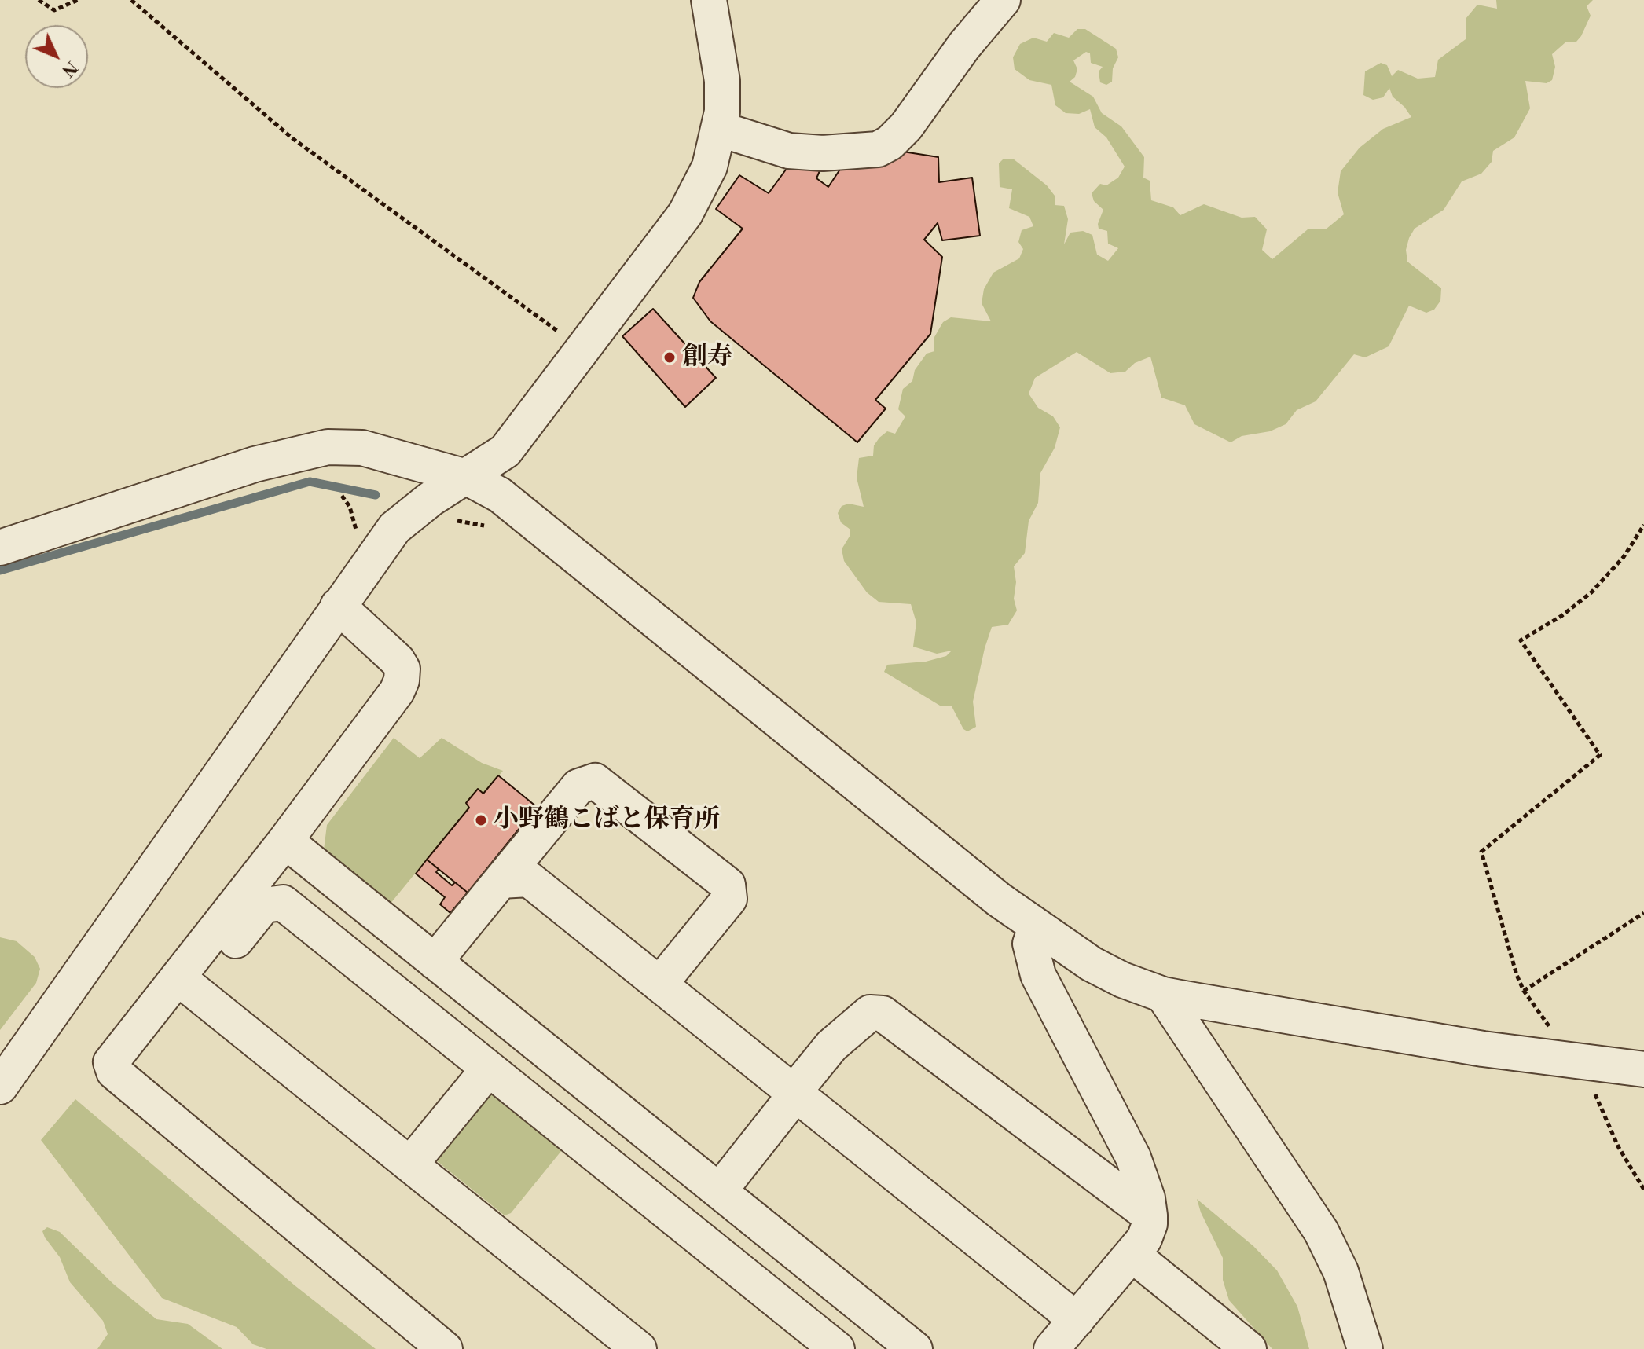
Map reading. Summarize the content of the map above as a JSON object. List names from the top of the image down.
{
  "places": ["創寿", "小野鶴こばと保育所"],
  "north": "bottom right"
}
